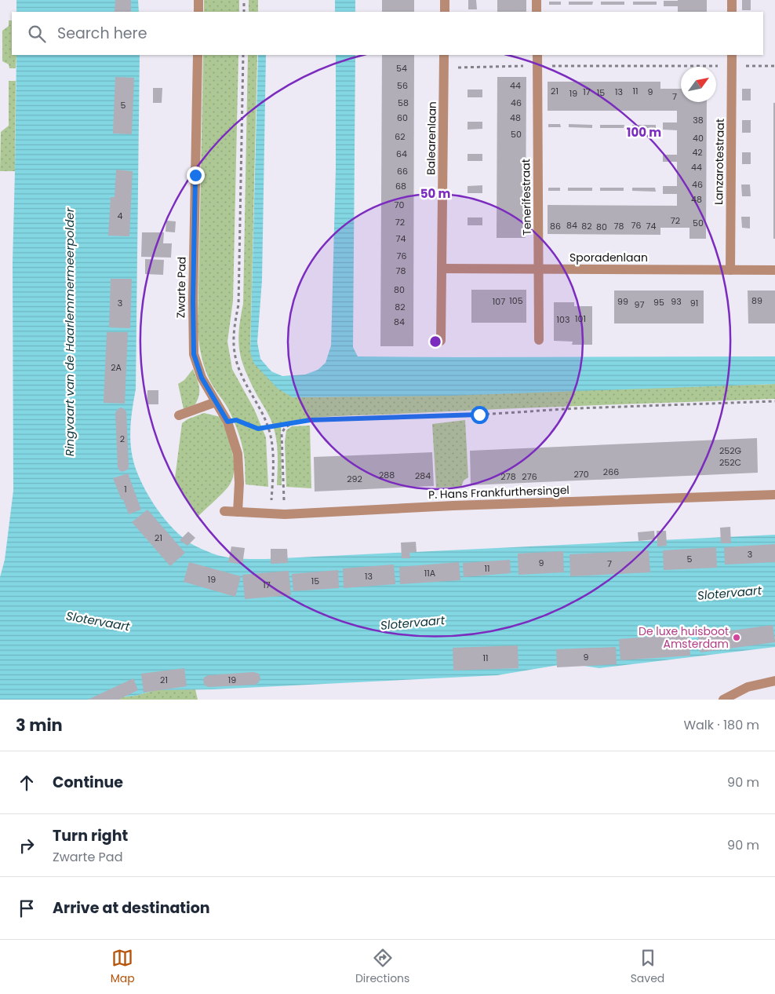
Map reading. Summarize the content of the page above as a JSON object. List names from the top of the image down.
{
  "streets": {
    "street": [
      "Balearenlaan",
      "Lanzarotestraat",
      "Tenerifestraat",
      "Sporadenlaan",
      "Zwarte Pad",
      "P. Hans Frankfurthersingel"
    ]
  },
  "crossings": [
    ["Balearenlaan", "Sporadenlaan"],
    ["Lanzarotestraat", "Sporadenlaan"],
    ["Tenerifestraat", "Sporadenlaan"],
    ["Zwarte Pad", "P. Hans Frankfurthersingel"]
  ],
  "water": ["Ringvaart van de Haarlemmermeerpolder", "Slotervaart"],
  "places": ["De luxe huisboot Amsterdam"],
  "house_numbers": [
    "54",
    "56",
    "44",
    "21",
    "11",
    "17",
    "13",
    "9",
    "15",
    "19",
    "7",
    "58",
    "46",
    "5",
    "60",
    "48",
    "38",
    "50",
    "62",
    "40",
    "42",
    "64",
    "44",
    "66",
    "46",
    "68",
    "48",
    "70",
    "4",
    "72",
    "72",
    "50",
    "84",
    "76",
    "86",
    "82",
    "78",
    "74",
    "80",
    "74",
    "76",
    "78",
    "80",
    "105",
    "89",
    "107",
    "99",
    "93",
    "95",
    "3",
    "91",
    "97",
    "82",
    "101",
    "103",
    "84",
    "2A",
    "2",
    "252G",
    "252C",
    "266",
    "270",
    "288",
    "284",
    "278",
    "276",
    "292",
    "1",
    "21",
    "3",
    "5",
    "9",
    "7",
    "11",
    "11A",
    "13",
    "19",
    "15",
    "17",
    "9",
    "11",
    "21",
    "19"
  ],
  "north": "top right",
  "page": {
    "search": "Search here",
    "heading": ["3 min", "Walk · 180 m"],
    "list": [
      ["Continue", "90 m"],
      ["Turn right", "Zwarte Pad", "90 m"],
      "Arrive at destination"
    ],
    "nav": ["Map", "Directions", "Saved"]
  },
  "rings": ["100 m", "50 m"]
}
